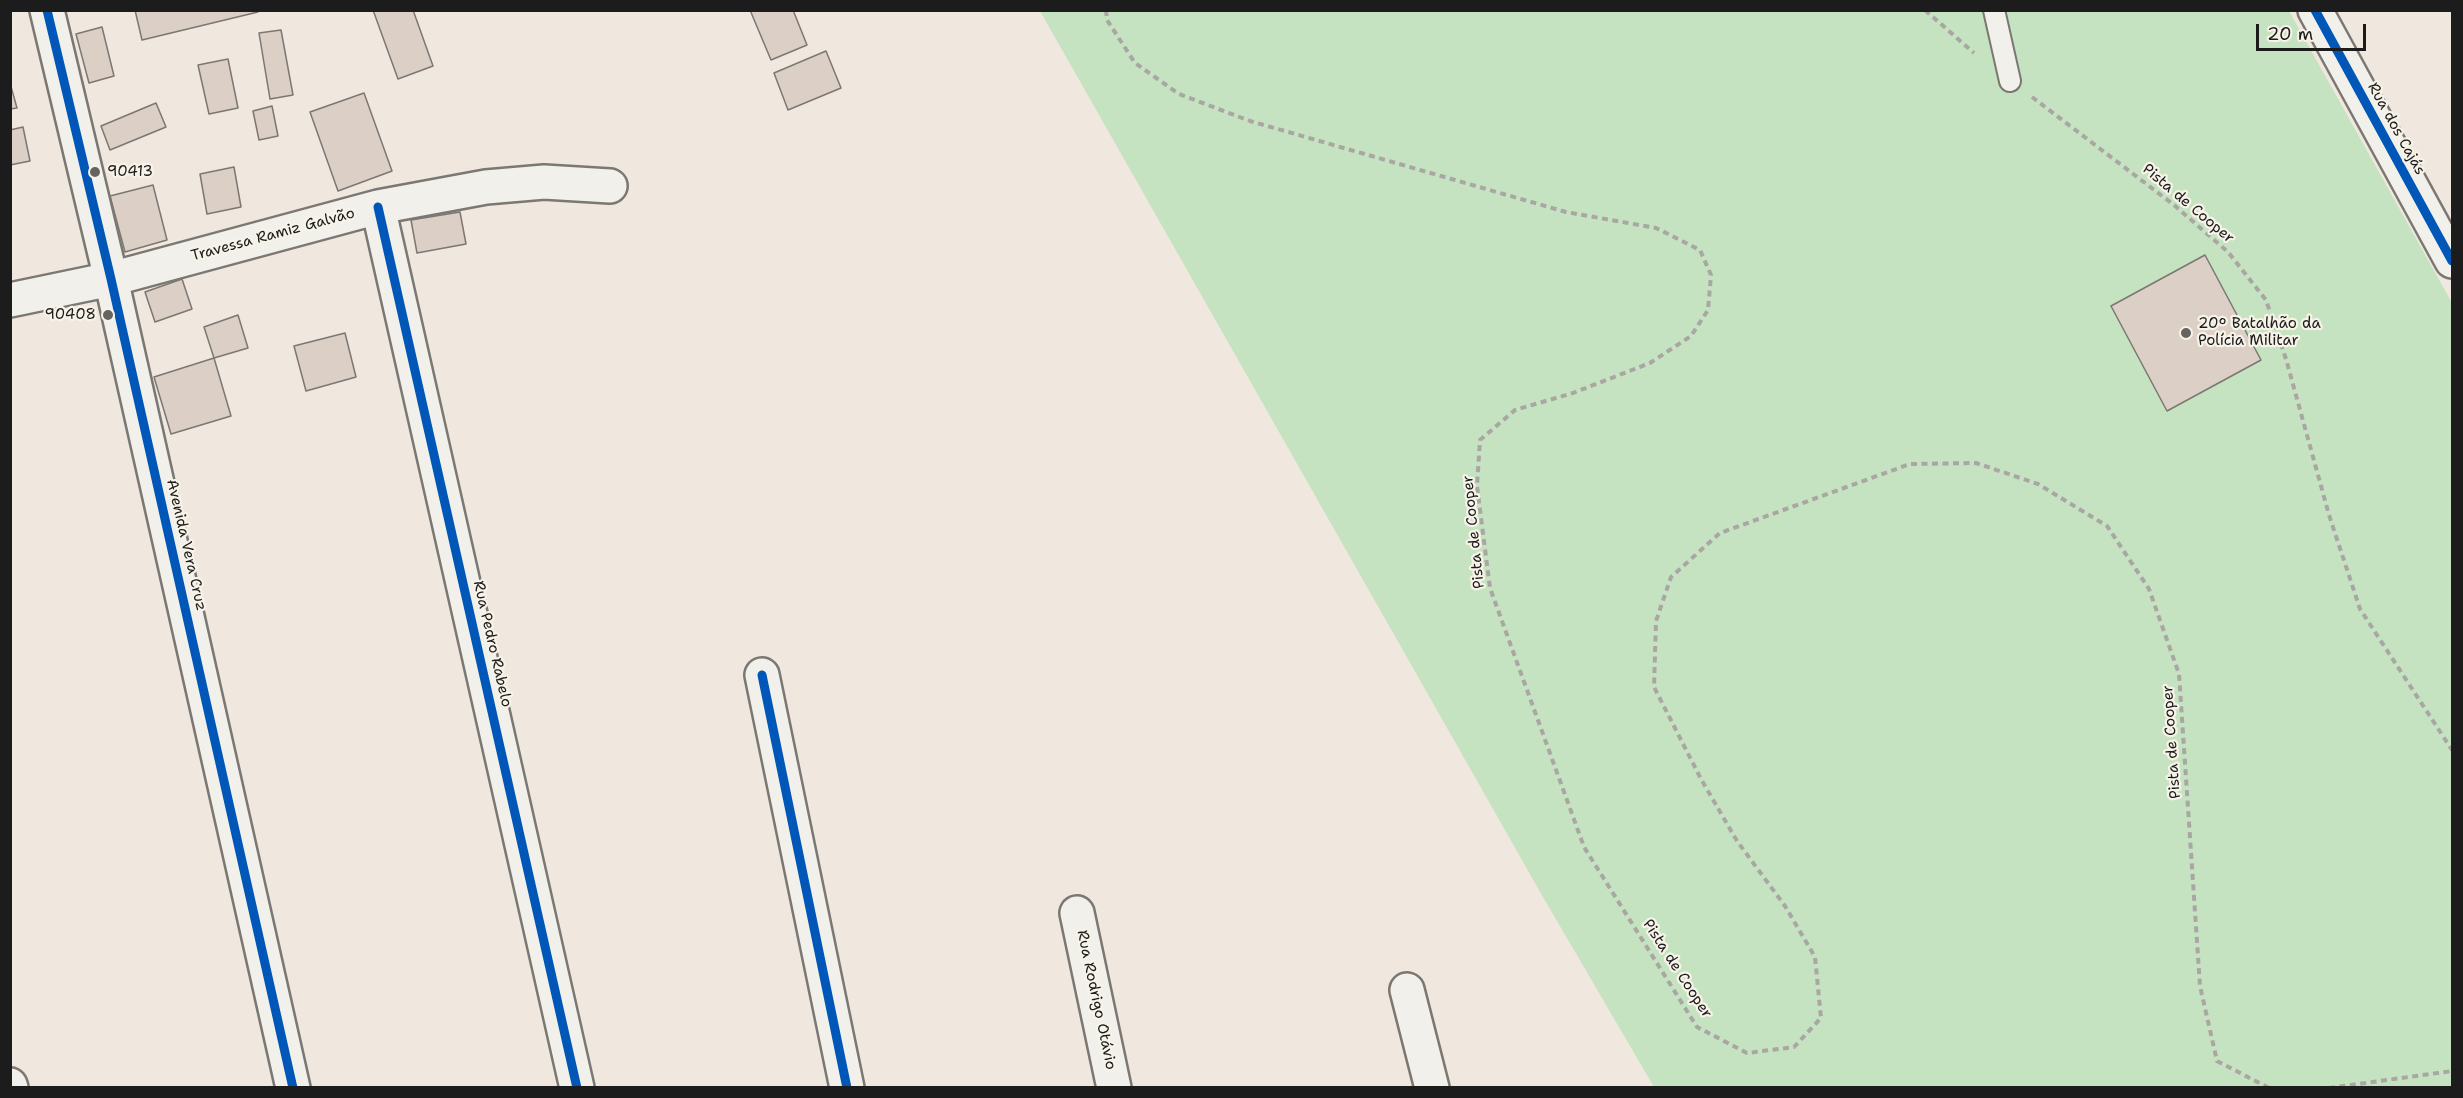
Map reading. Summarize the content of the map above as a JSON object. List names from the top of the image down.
{
  "streets": {
    "street": [
      "Rua dos Cajás",
      "Travessa Ramiz Galvão",
      "Avenida Vera Cruz",
      "Rua Pedro Rabelo",
      "Rua Rodrigo Otávio"
    ],
    "path": ["Pista de Cooper"]
  },
  "crossings": [
    ["Travessa Ramiz Galvão", "Avenida Vera Cruz"],
    ["Travessa Ramiz Galvão", "Rua Pedro Rabelo"]
  ],
  "places": ["90413", "90408", "20º Batalhão da Polícia Militar"],
  "scale_bar": "20 m"
}
